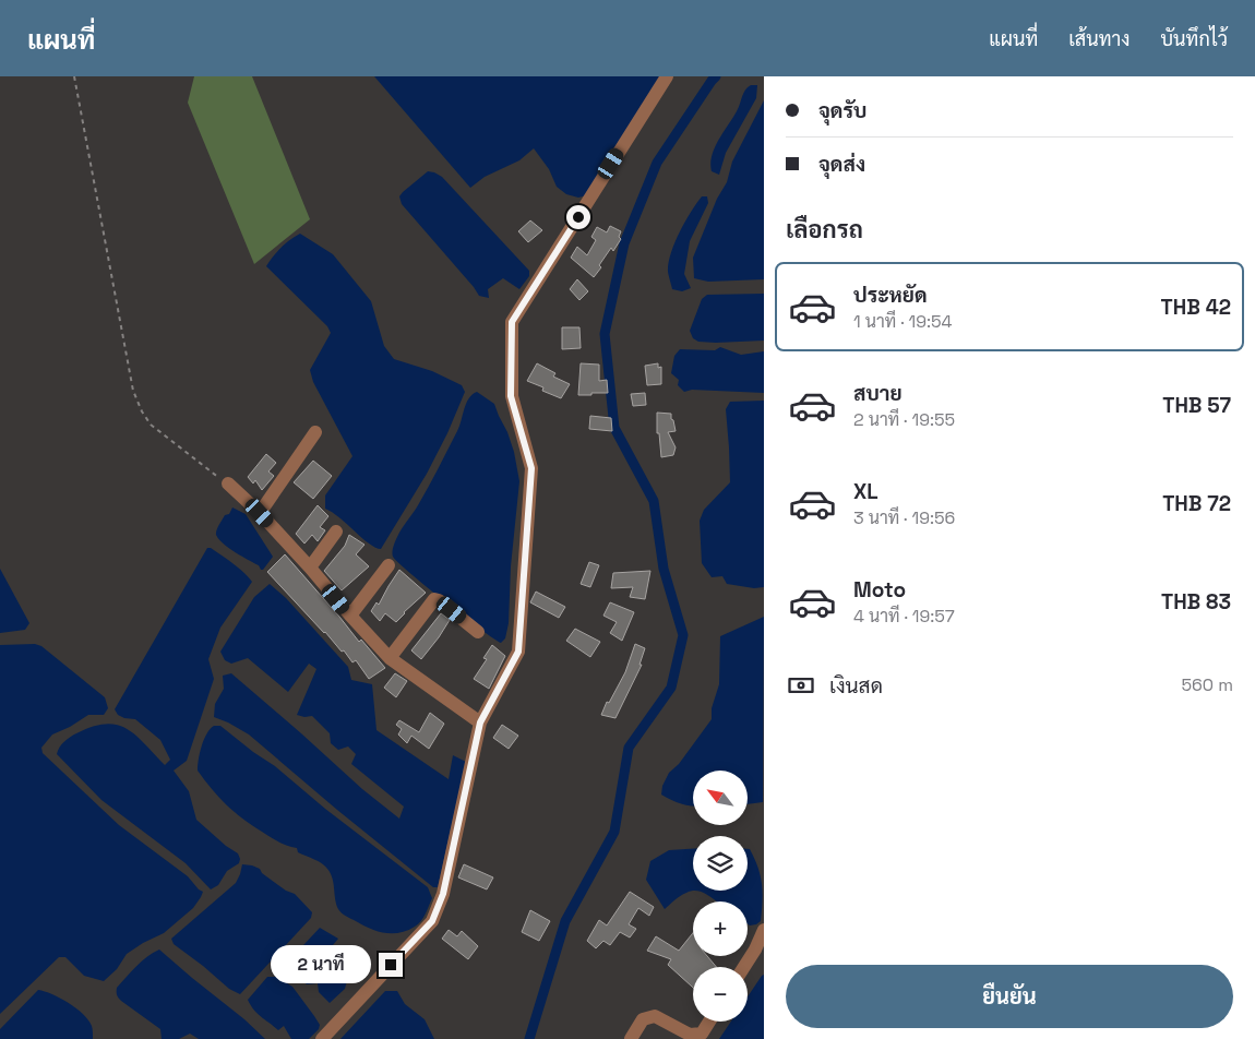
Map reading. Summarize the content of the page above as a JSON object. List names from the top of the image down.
{
  "north": "top left",
  "page": {
    "header": "แผนที่",
    "nav": ["แผนที่", "เส้นทาง", "บันทึกไว้"],
    "banner": ["จุดรับ", "จุดส่ง"],
    "heading": "เลือกรถ",
    "list": [
      {
        "name": "ประหยัด",
        "note": "1 นาที · 19:54",
        "value": "THB 42"
      },
      {
        "name": "สบาย",
        "note": "2 นาที · 19:55",
        "value": "THB 57"
      },
      {
        "name": "XL",
        "note": "3 นาที · 19:56",
        "value": "THB 72"
      },
      {
        "name": "Moto",
        "note": "4 นาที · 19:57",
        "value": "THB 83"
      }
    ],
    "pay": ["เงินสด", "560 m"],
    "map_buttons": ["+", "−"],
    "bubble": "2 นาที",
    "buttons": "ยืนยัน"
  }
}
